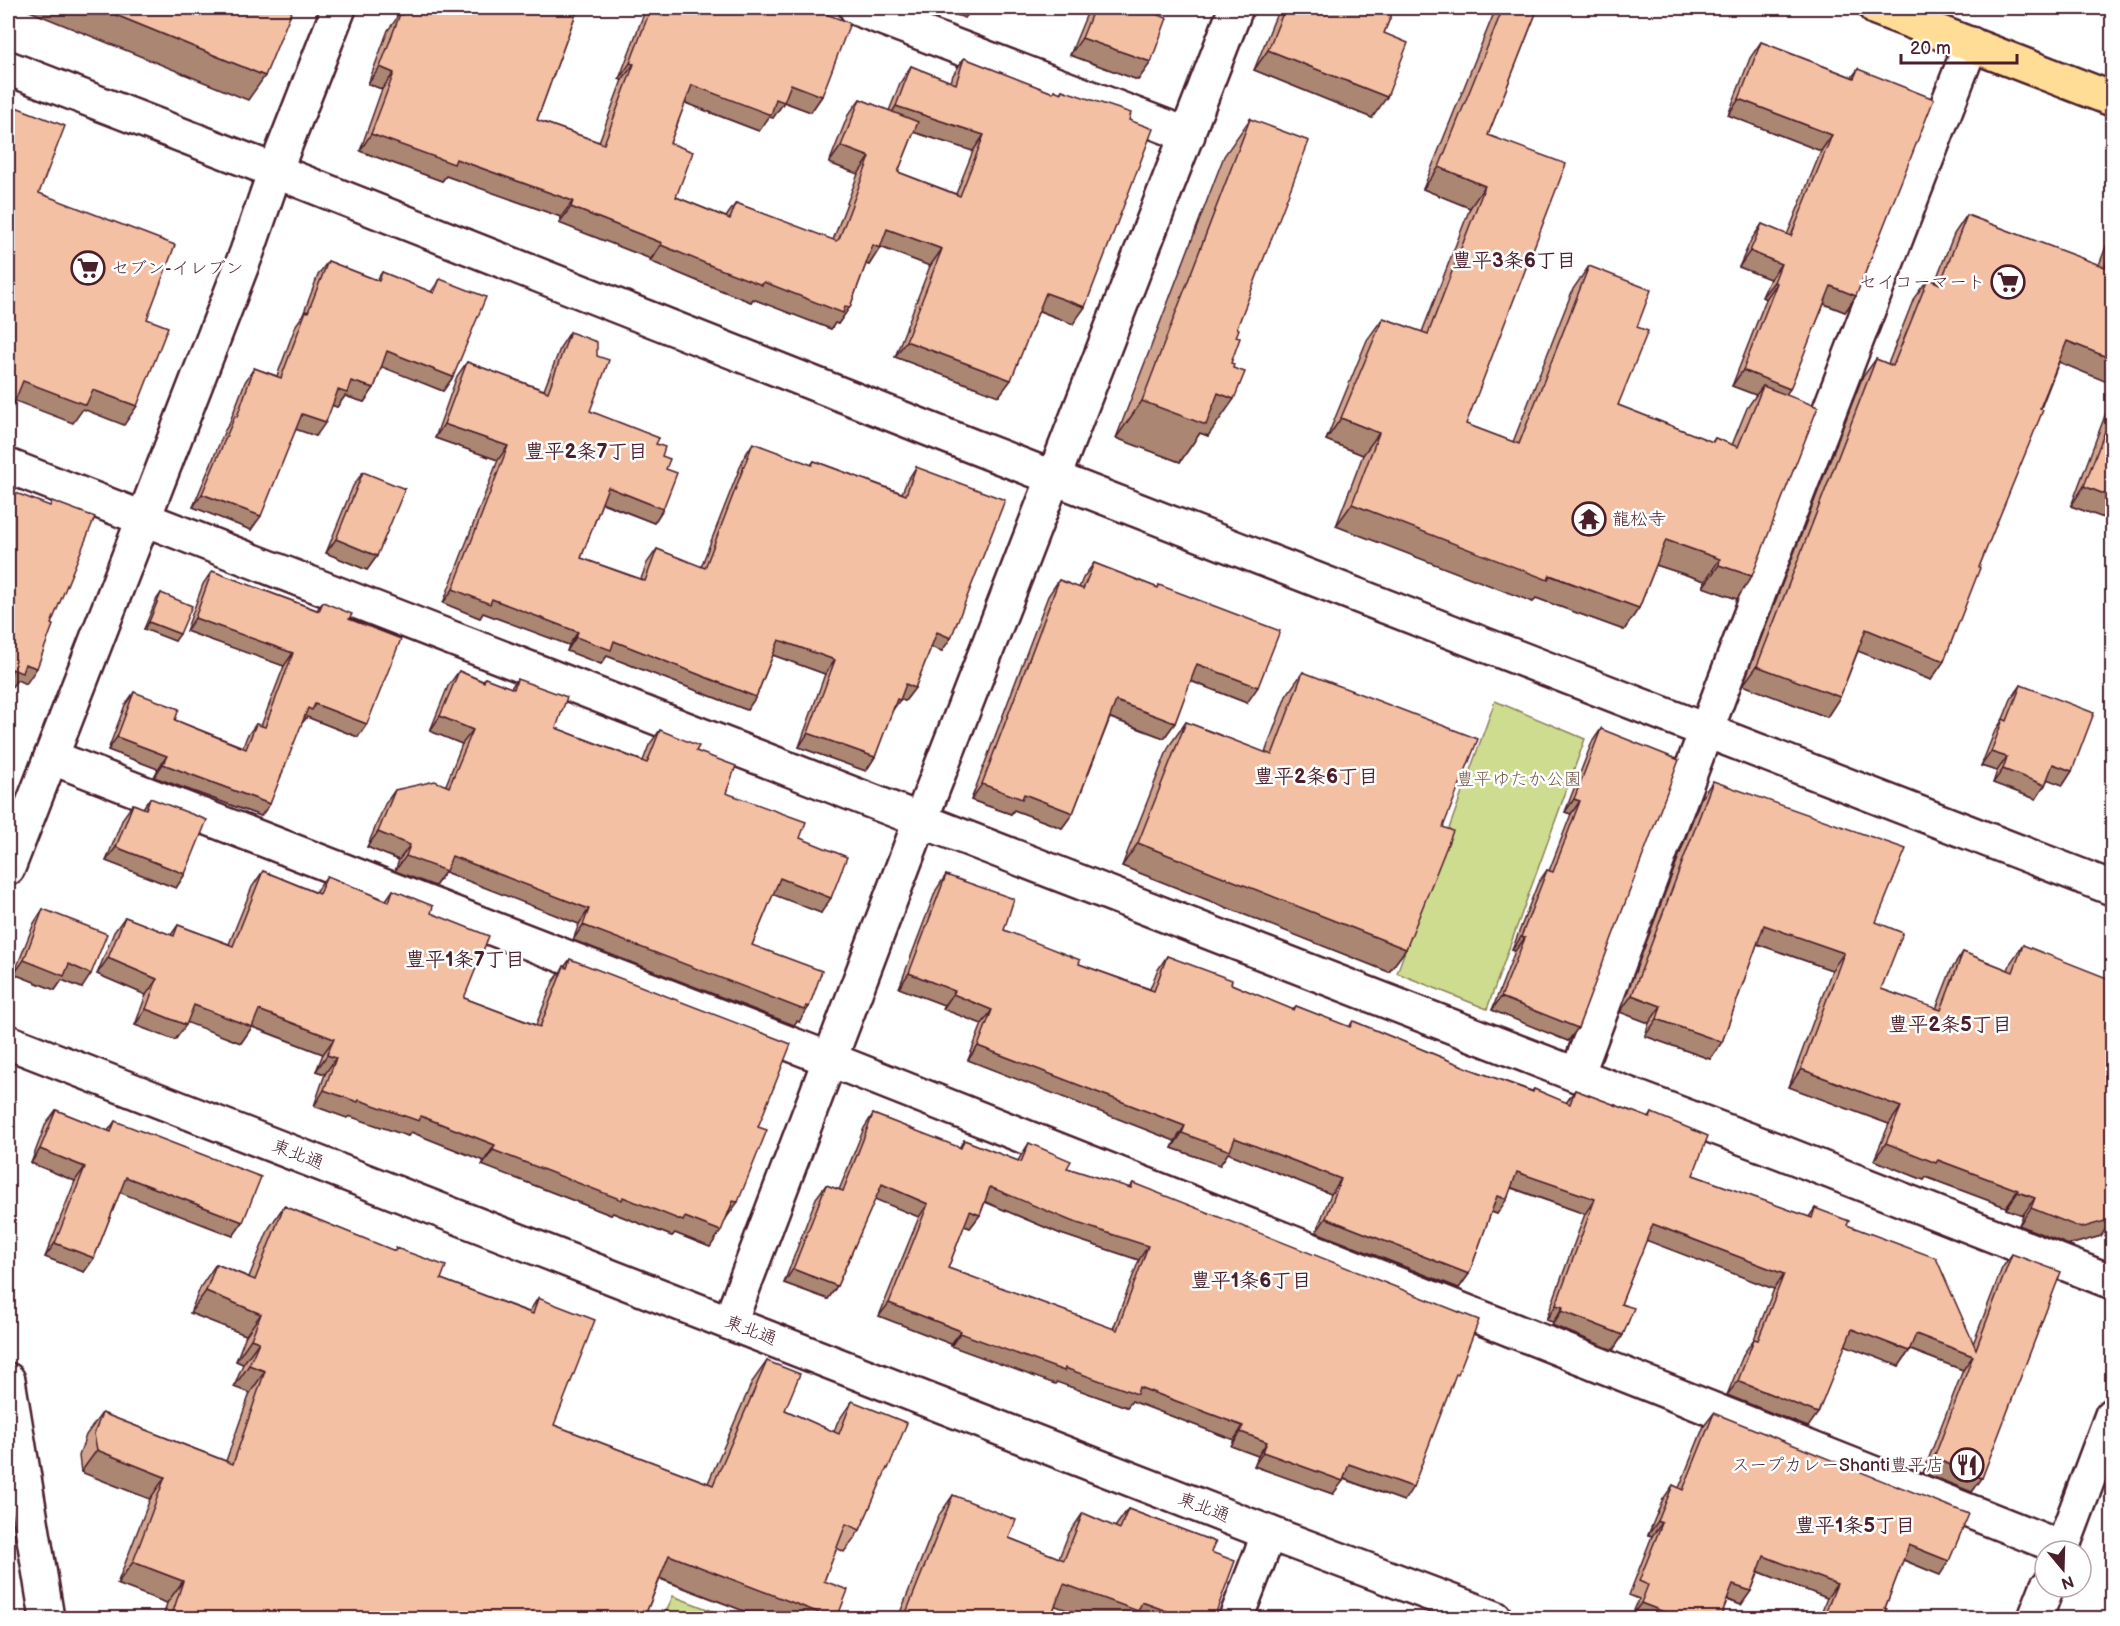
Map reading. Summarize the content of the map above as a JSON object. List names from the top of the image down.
{
  "streets": {
    "street": ["東北通"]
  },
  "districts": [
    "豊平3条6丁目",
    "豊平2条7丁目",
    "豊平2条6丁目",
    "豊平1条7丁目",
    "豊平2条5丁目",
    "豊平1条6丁目",
    "豊平1条5丁目"
  ],
  "parks": ["豊平ゆたか公園"],
  "places": {
    "supermarket": ["セブン-イレブン", "セイコーマート"],
    "temple": ["龍松寺"],
    "restaurant": ["スープカレーShanti豊平店"]
  },
  "scale_bar": "20 m",
  "north": "bottom"
}
